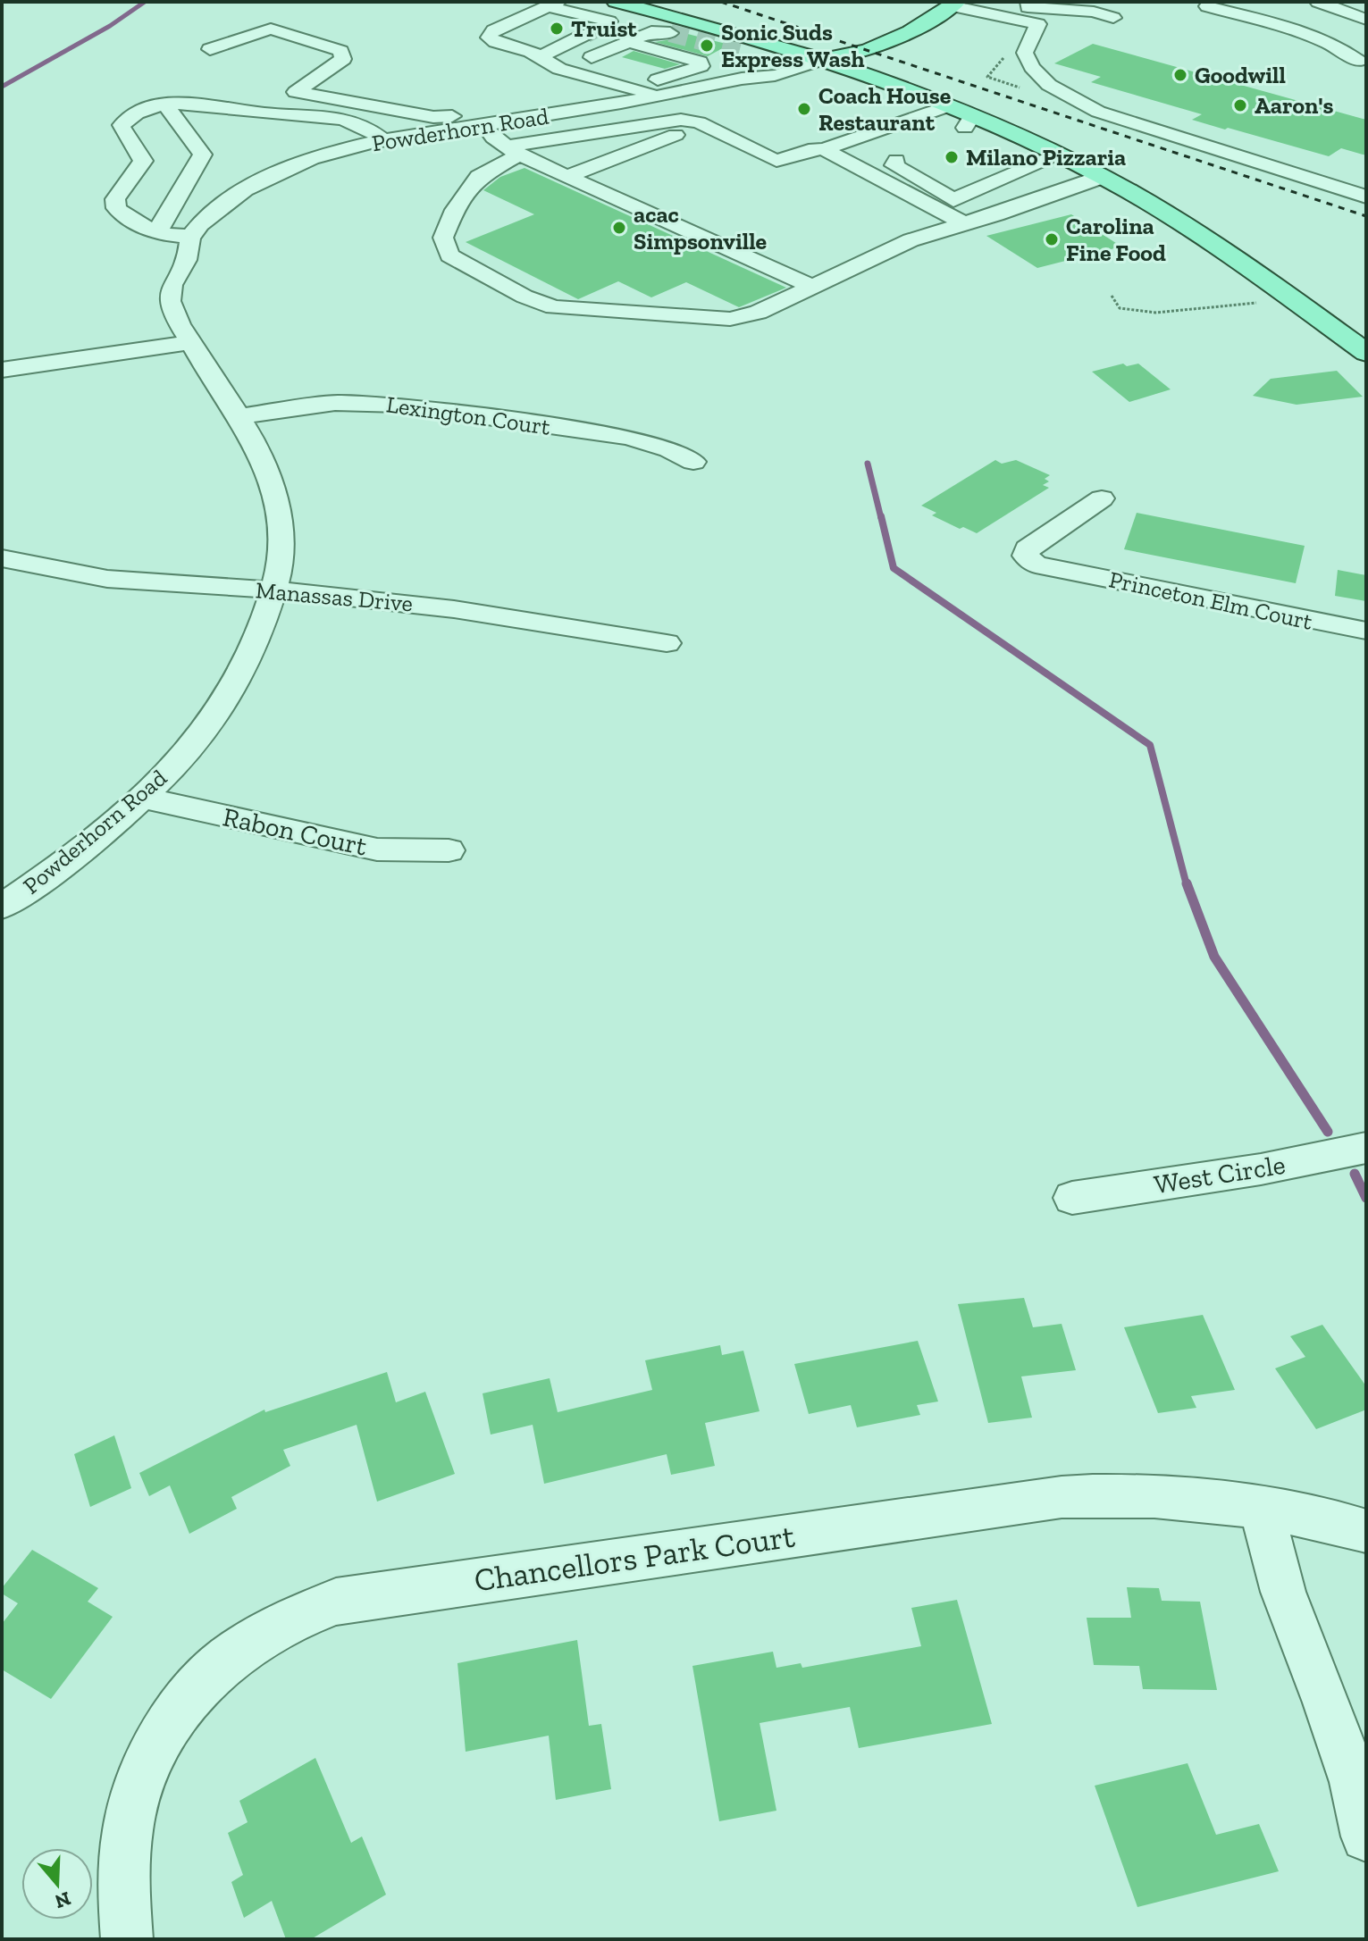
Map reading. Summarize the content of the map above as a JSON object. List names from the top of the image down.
{
  "streets": {
    "street": [
      "Powderhorn Road",
      "Lexington Court",
      "Manassas Drive",
      "Princeton Elm Court",
      "Rabon Court",
      "West Circle",
      "Chancellors Park Court"
    ]
  },
  "crossings": [
    ["Powderhorn Road", "Lexington Court"],
    ["Powderhorn Road", "Manassas Drive"],
    ["Powderhorn Road", "Rabon Court"]
  ],
  "places": [
    "Truist",
    "Sonic Suds Express Wash",
    "Goodwill",
    "Aaron's",
    "Coach House Restaurant",
    "Milano Pizzaria",
    "acac Simpsonville",
    "Carolina Fine Food"
  ],
  "north": "bottom"
}
